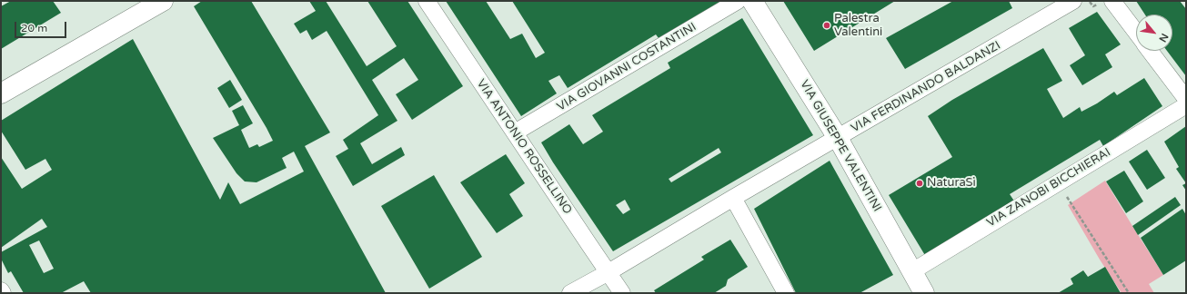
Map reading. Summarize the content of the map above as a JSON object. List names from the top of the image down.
{
  "streets": {
    "street": [
      "VIA GIOVANNI COSTANTINI",
      "VIA FERDINANDO BALDANZI",
      "VIA GIUSEPPE VALENTINI",
      "VIA ANTONIO ROSSELLINO",
      "VIA ZANOBI BICCHIERAI"
    ]
  },
  "crossings": [
    ["VIA GIOVANNI COSTANTINI", "VIA ANTONIO ROSSELLINO"],
    ["VIA FERDINANDO BALDANZI", "VIA GIUSEPPE VALENTINI"],
    ["VIA FERDINANDO BALDANZI", "VIA ANTONIO ROSSELLINO"],
    ["VIA GIUSEPPE VALENTINI", "VIA ZANOBI BICCHIERAI"]
  ],
  "places": ["Palestra Valentini", "NaturaSì"],
  "scale_bar": "20 m",
  "north": "bottom right"
}
